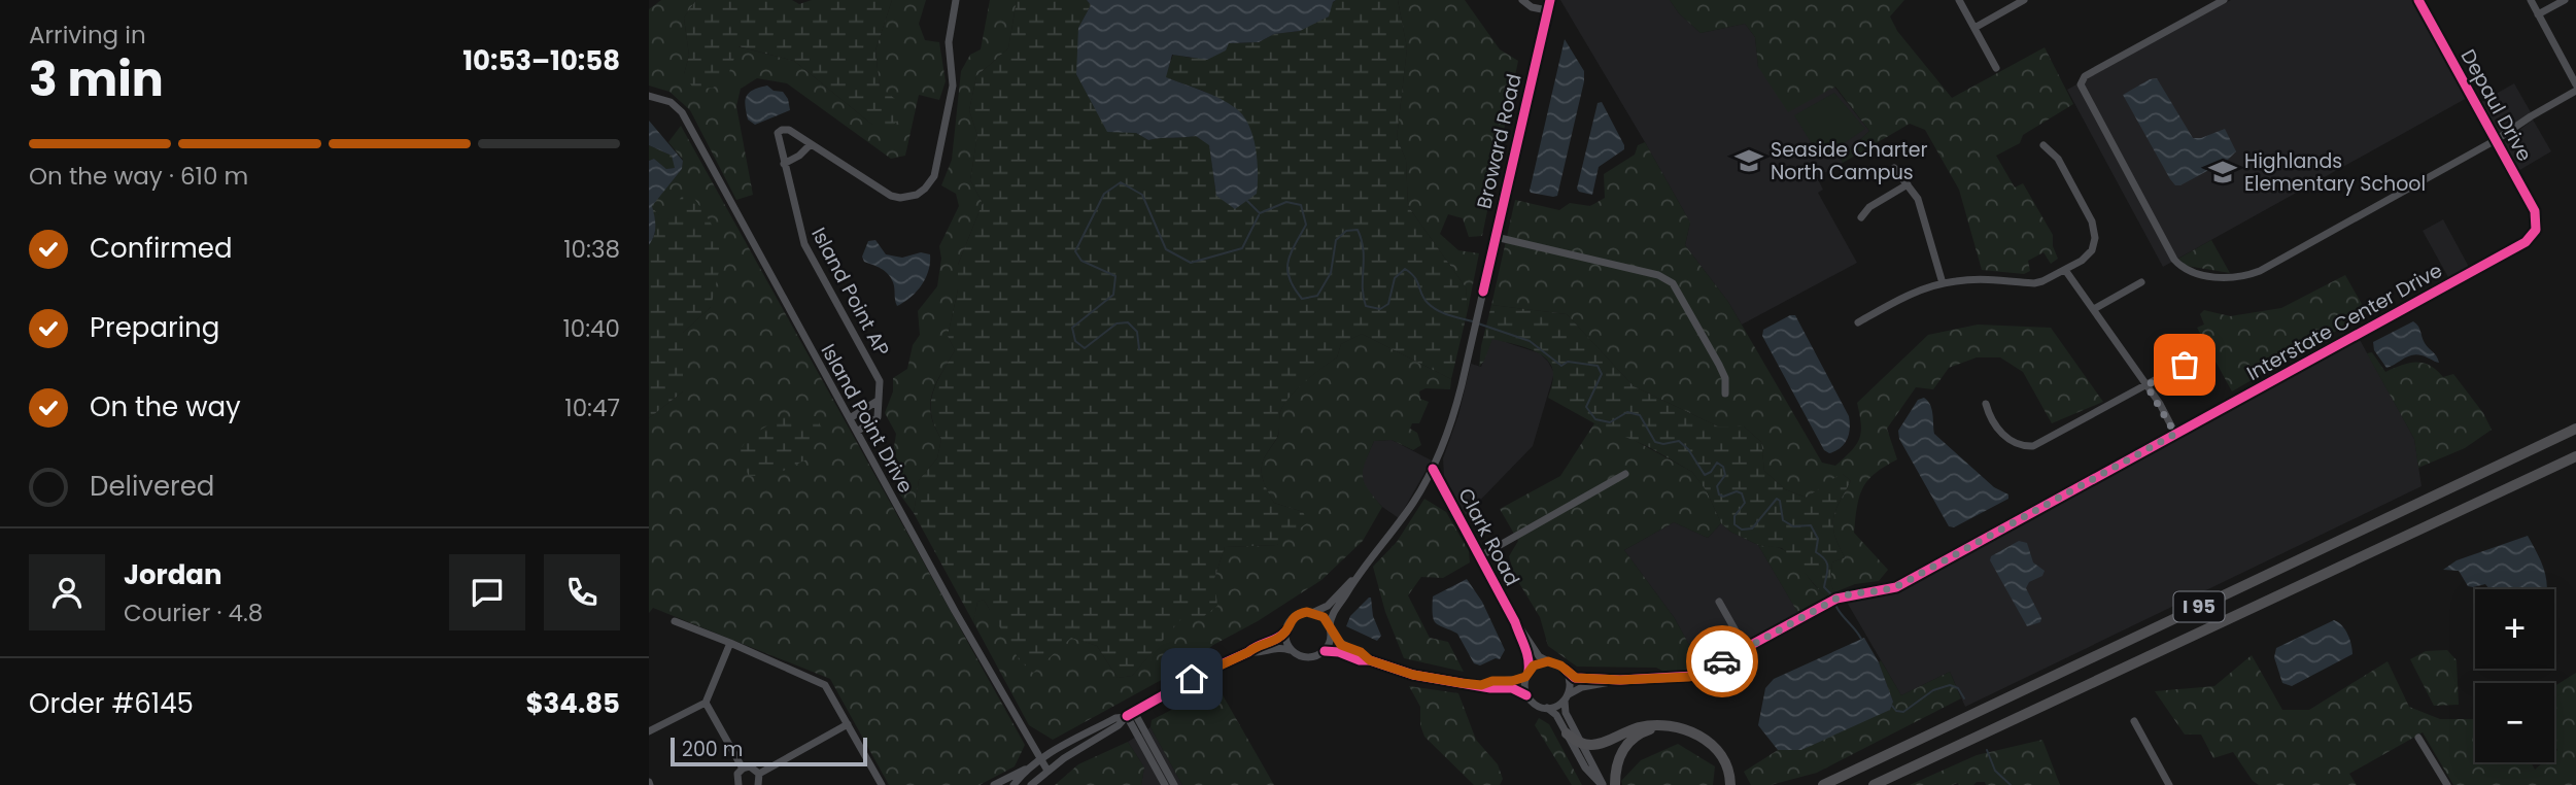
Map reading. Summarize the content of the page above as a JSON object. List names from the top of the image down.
{
  "streets": {
    "highway": ["I 95"],
    "street": [
      "Depaul Drive",
      "Broward Road",
      "Island Point AP",
      "Interstate Center Drive",
      "Island Point Drive",
      "Clark Road"
    ]
  },
  "crossings": [
    ["Depaul Drive", "Interstate Center Drive"],
    ["Broward Road", "Clark Road"],
    ["Interstate Center Drive", "Clark Road"]
  ],
  "places": {
    "school or university": ["Seaside Charter North Campus", "Highlands Elementary School"]
  },
  "scale_bar": "200 m",
  "page": {
    "heading": ["3 min", "Arriving in", "10:53–10:58"],
    "panel": [
      "Jordan",
      "Courier · 4.8",
      "Order #6145",
      "$34.85"
    ],
    "bar": "On the way · 610 m",
    "list": [
      ["Confirmed", "10:38"],
      ["Preparing", "10:40"],
      ["On the way", "10:47"],
      "Delivered"
    ],
    "map_buttons": ["+", "−"],
    "scale": "200 m"
  }
}
